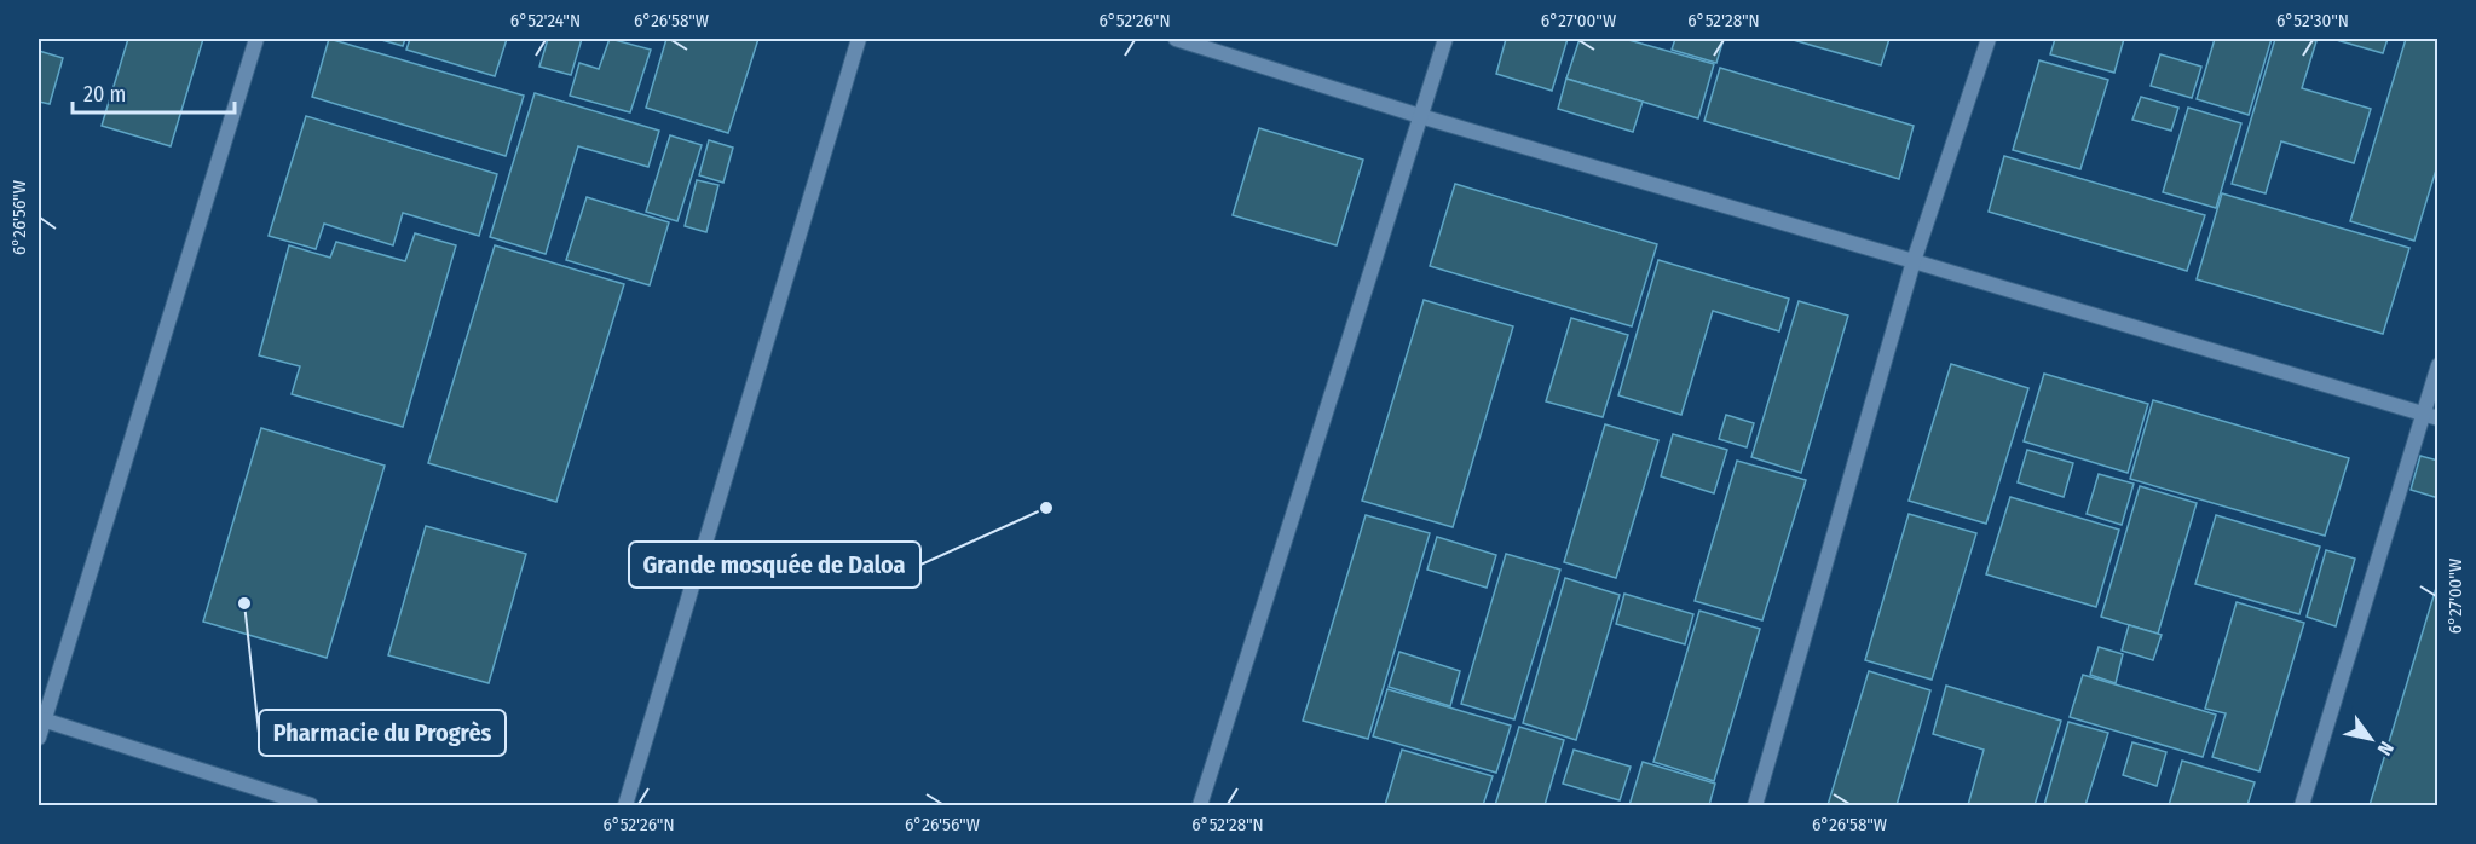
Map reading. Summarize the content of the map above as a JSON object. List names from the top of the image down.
{
  "places": ["Grande mosquée de Daloa", "Pharmacie du Progrès"],
  "scale_bar": "20 m",
  "north": "bottom right",
  "coordinates": [
    "6°52'24\"N",
    "6°26'58\"W",
    "6°52'26\"N",
    "6°27'00\"W",
    "6°52'28\"N",
    "6°52'30\"N",
    "6°26'56\"W"
  ]
}
